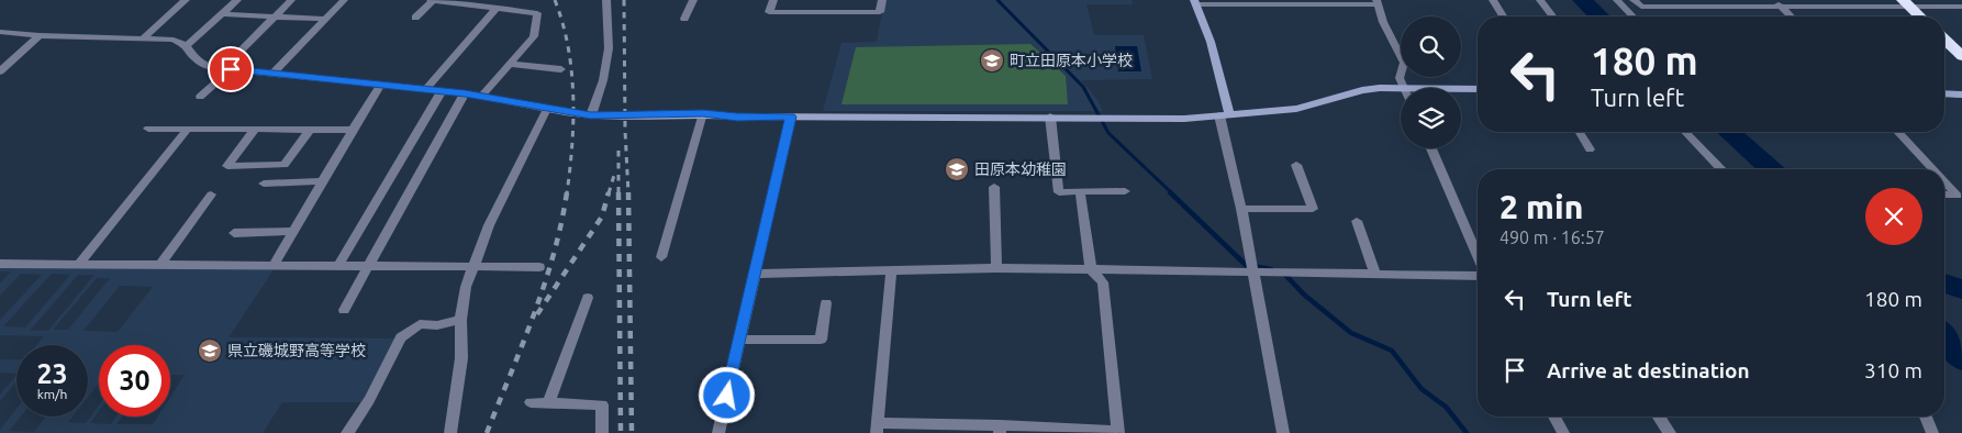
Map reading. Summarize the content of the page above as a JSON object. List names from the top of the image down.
{
  "places": {
    "school or university": ["町立田原本小学校", "田原本幼稚園", "県立磯城野高等学校"]
  },
  "page": {
    "turn": ["180 m", "Turn left"],
    "heading": ["2 min", "490 m · 16:57"],
    "list": [
      {
        "name": "Turn left",
        "value": "180 m"
      },
      {
        "name": "Arrive at destination",
        "value": "310 m"
      }
    ],
    "speed": "23 km/h",
    "limit": "30"
  }
}
